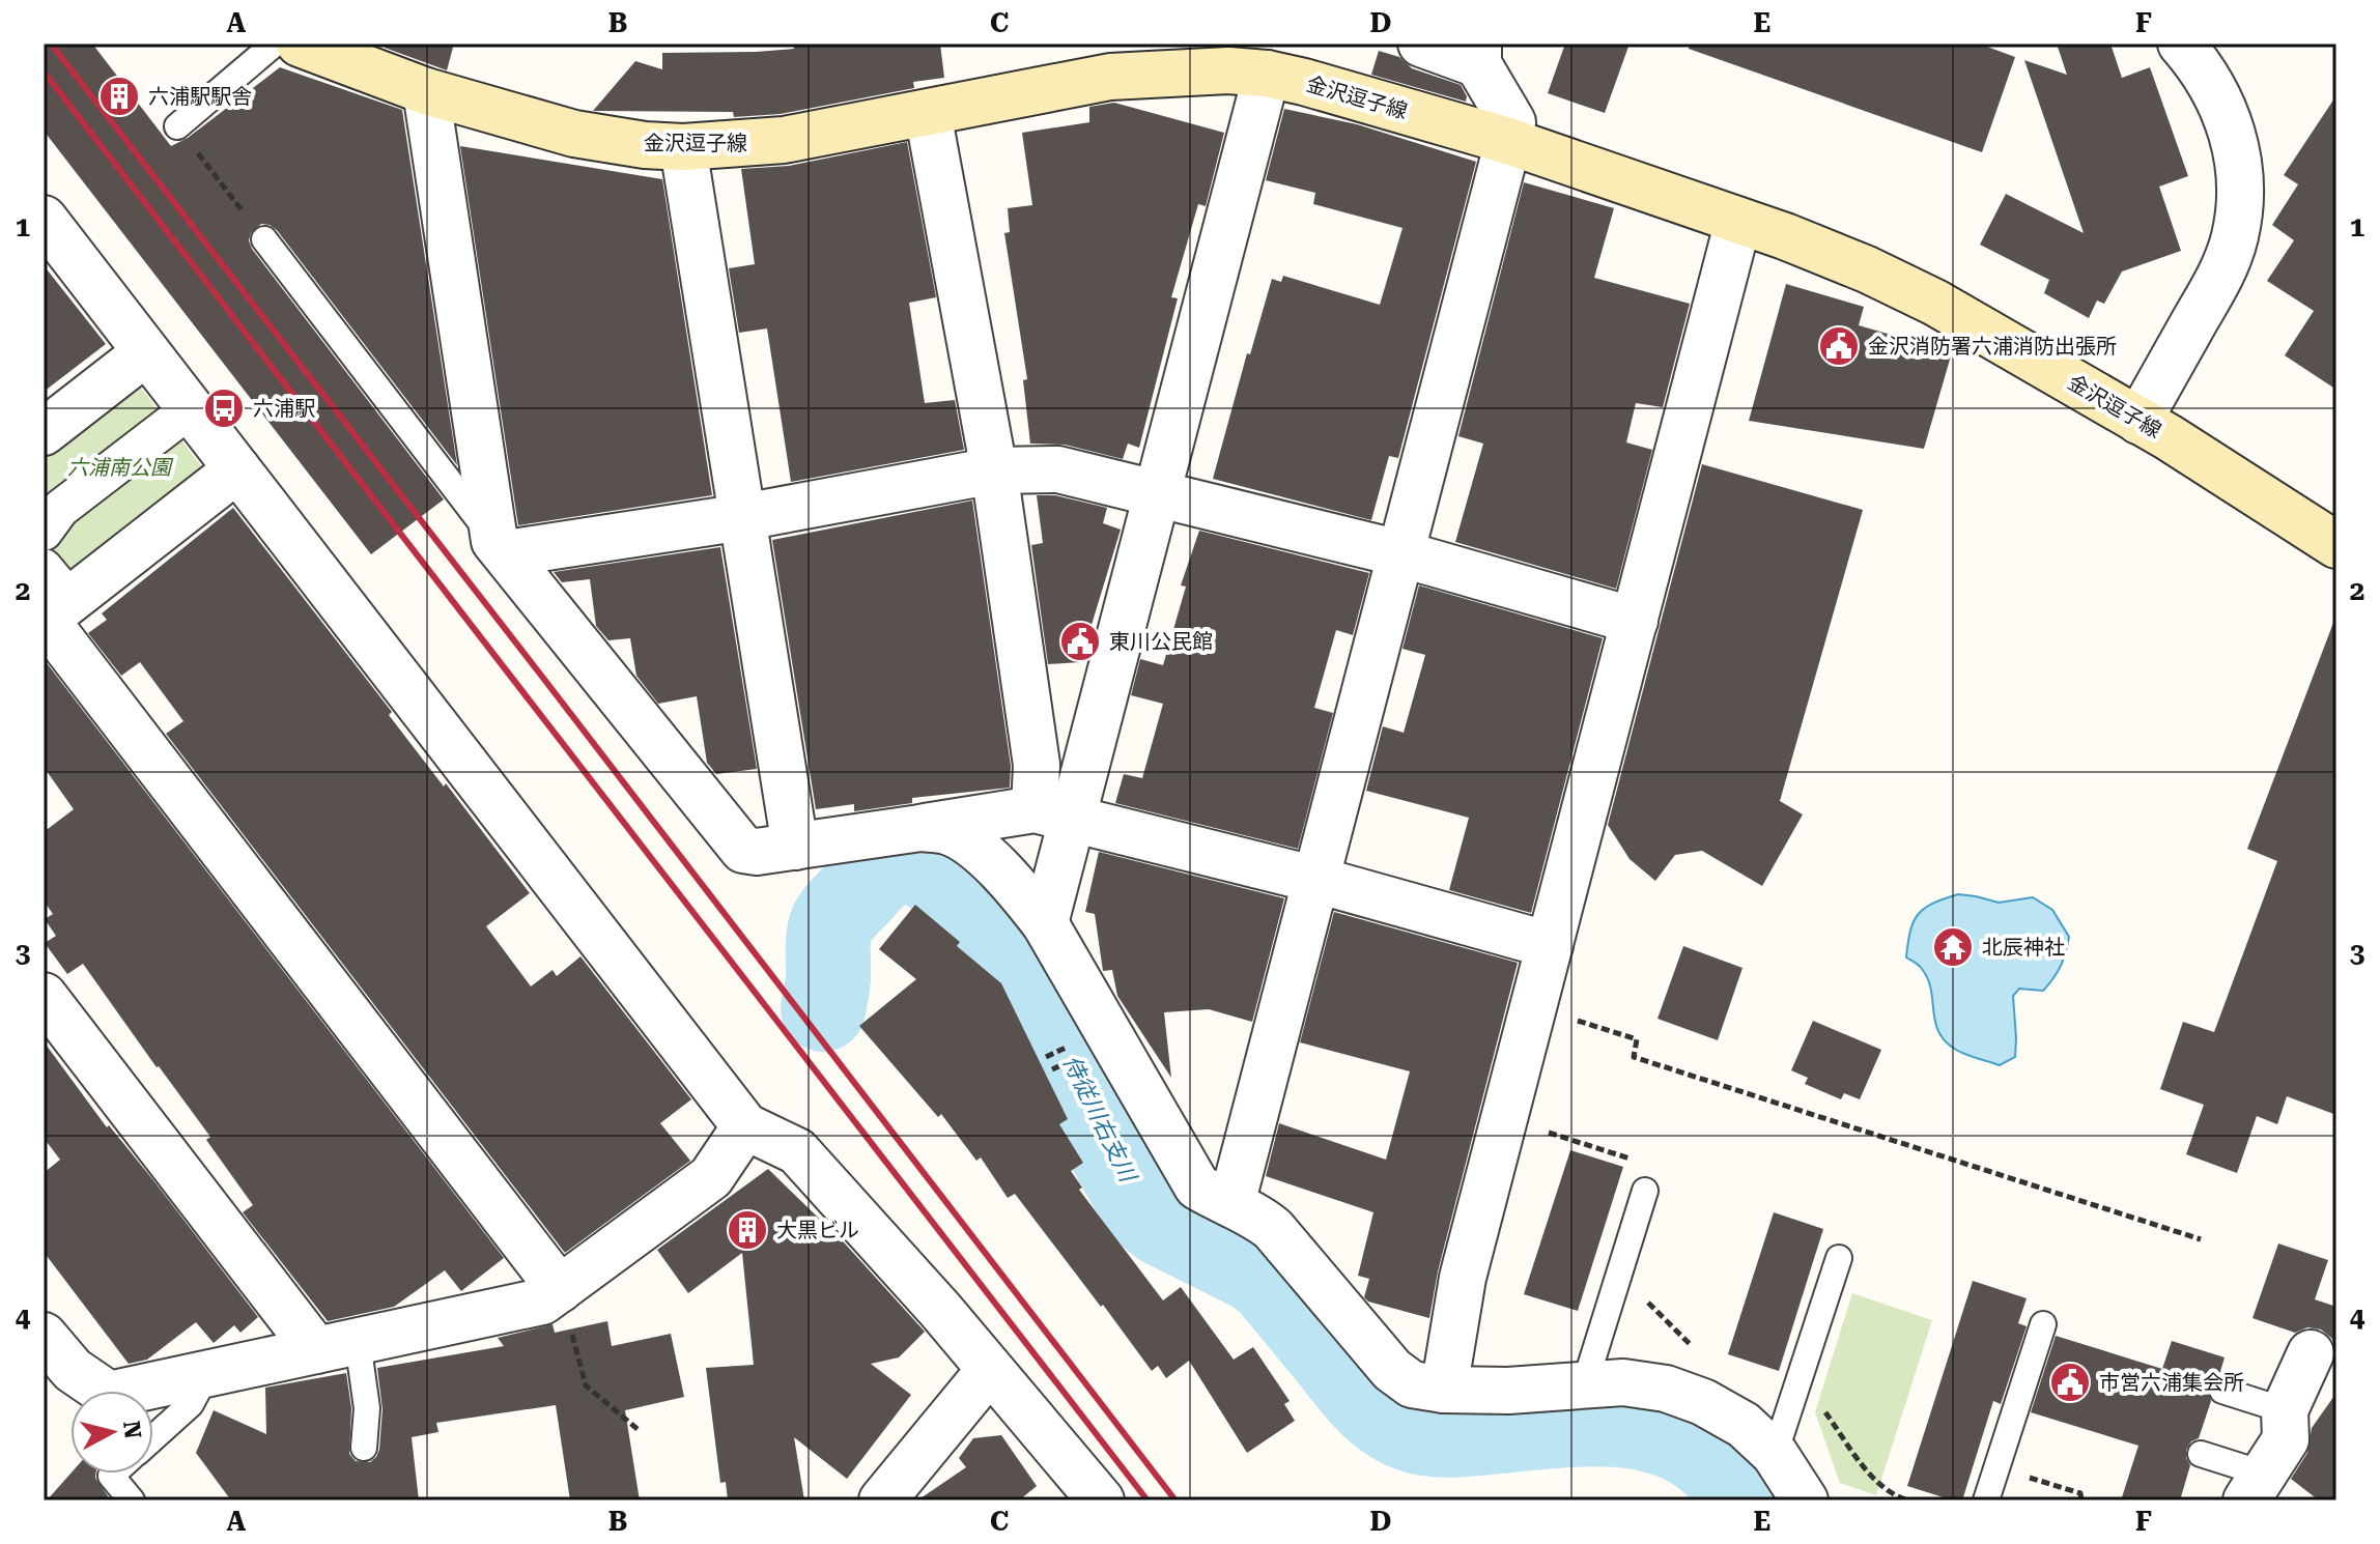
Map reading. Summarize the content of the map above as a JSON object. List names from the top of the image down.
{
  "streets": {
    "main road": ["金沢逗子線"]
  },
  "water": ["侍従川右支川"],
  "parks": ["六浦南公園"],
  "places": {
    "building": ["六浦駅駅舎", "大黒ビル"],
    "public building": ["金沢消防署六浦消防出張所", "東川公民館", "市営六浦集会所"],
    "bus stop": ["六浦駅"],
    "temple": ["北辰神社"]
  },
  "north": "right",
  "grid": {
    "columns": [
      "A",
      "B",
      "C",
      "D",
      "E",
      "F"
    ],
    "rows": [
      "1",
      "2",
      "3",
      "4"
    ]
  }
}
